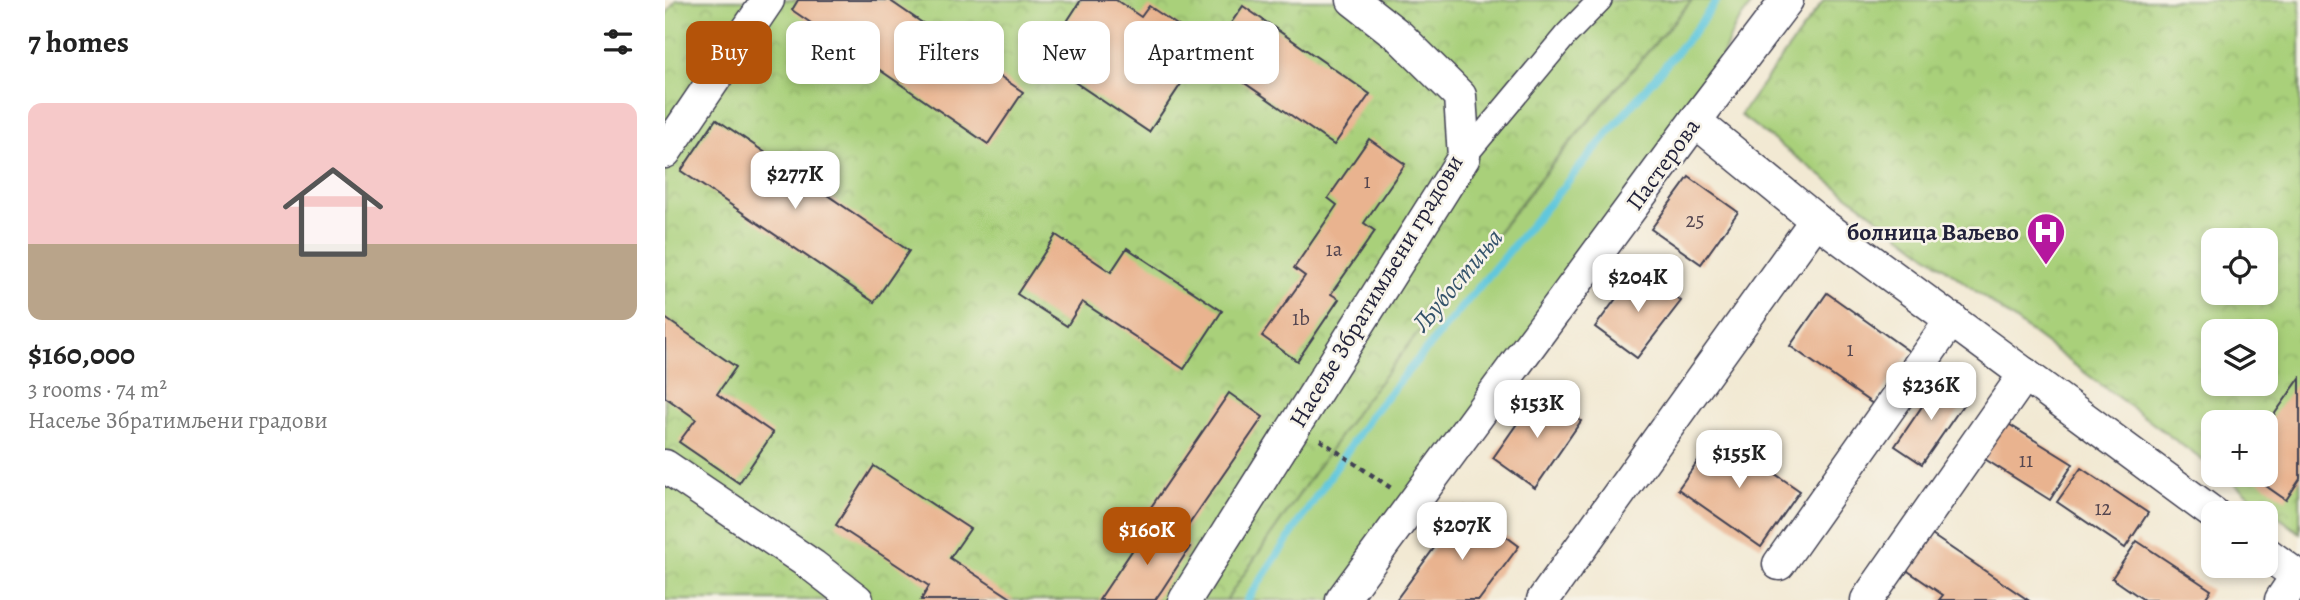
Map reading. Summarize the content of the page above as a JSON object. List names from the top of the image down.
{
  "streets": {
    "street": ["Пастерова", "Насеље Збратимљени градови"]
  },
  "water": ["Љубостиња"],
  "places": {
    "hospital": ["болница Ваљево"]
  },
  "house_numbers": [
    "1",
    "25",
    "1a",
    "1b",
    "1",
    "11",
    "12"
  ],
  "page": {
    "heading": "7 homes",
    "chip": [
      "Buy",
      "Rent",
      "Filters",
      "New",
      "Apartment"
    ],
    "list": [
      {
        "name": "$160,000",
        "note": "3 rooms · 74 m² · Насеље Збратимљени градови"
      }
    ],
    "price": [
      "$277K",
      "$204K",
      "$236K",
      "$153K",
      "$155K",
      "$207K",
      "$160K"
    ],
    "map_buttons": ["+", "−"]
  }
}
